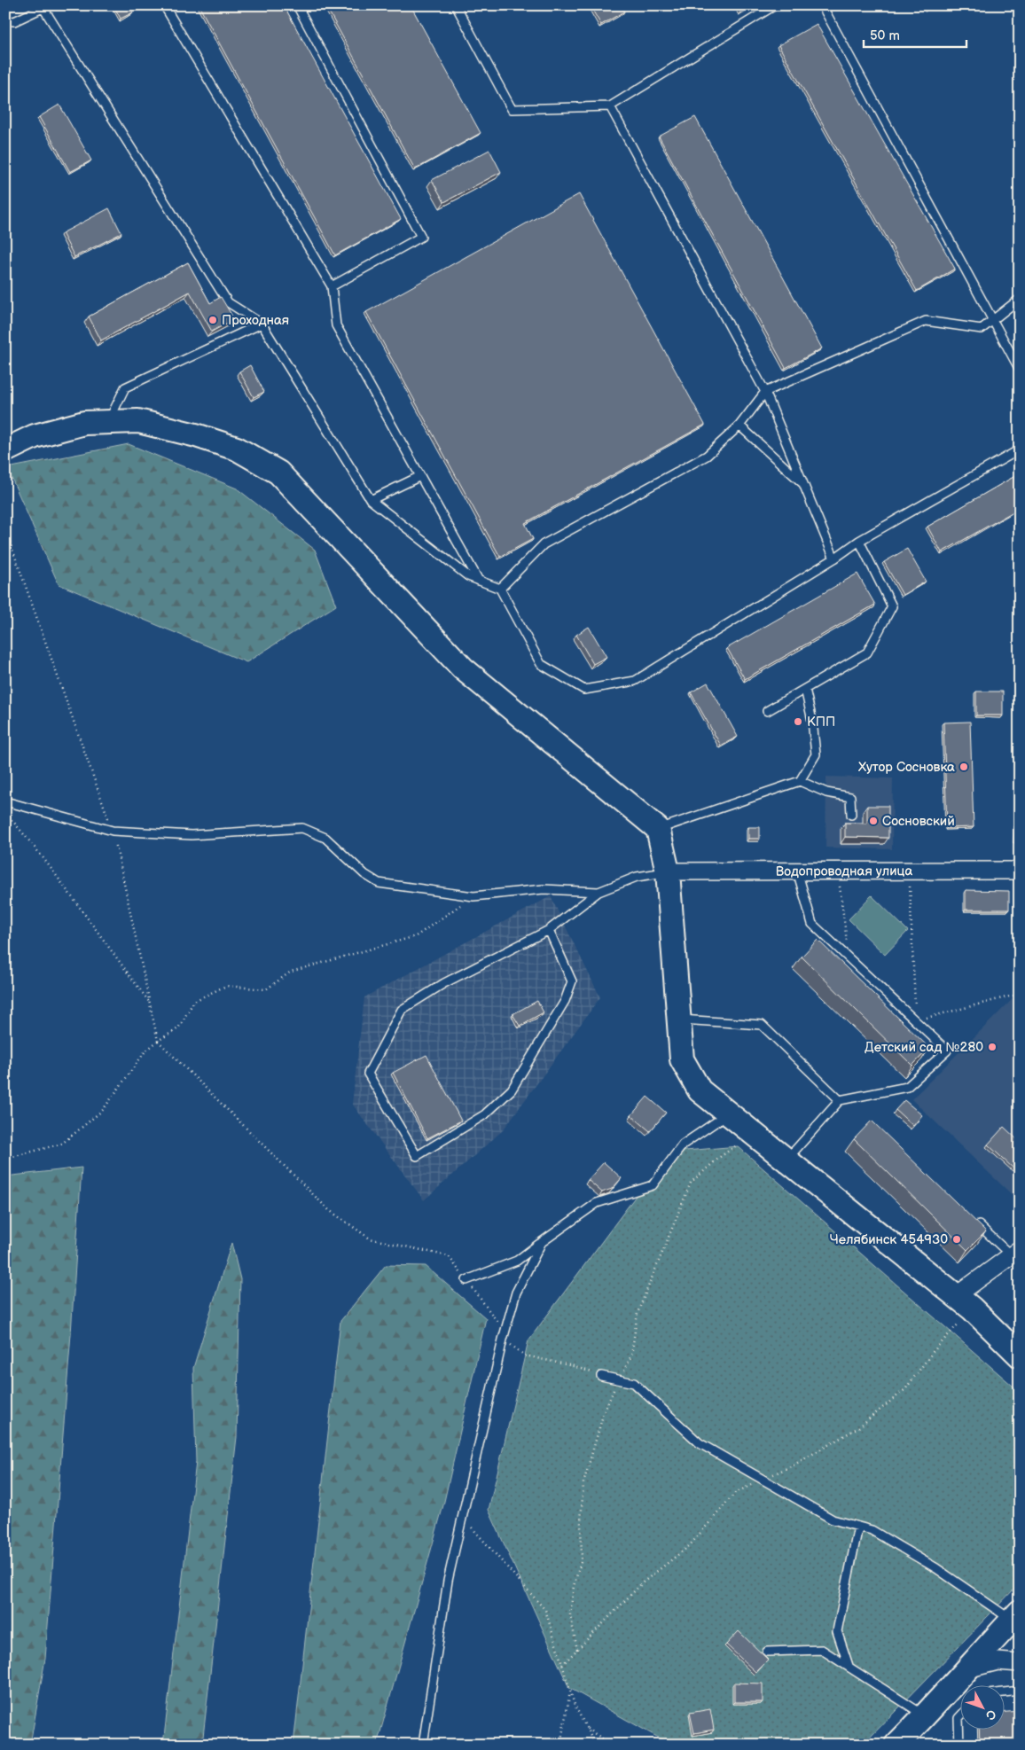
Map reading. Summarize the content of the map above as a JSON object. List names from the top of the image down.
{
  "streets": {
    "street": ["Водопроводная улица"]
  },
  "places": [
    "Проходная",
    "КПП",
    "Хутор Сосновка",
    "Сосновский",
    "Детский сад №280",
    "Челябинск 454930"
  ],
  "scale_bar": "50 m",
  "north": "bottom right"
}
